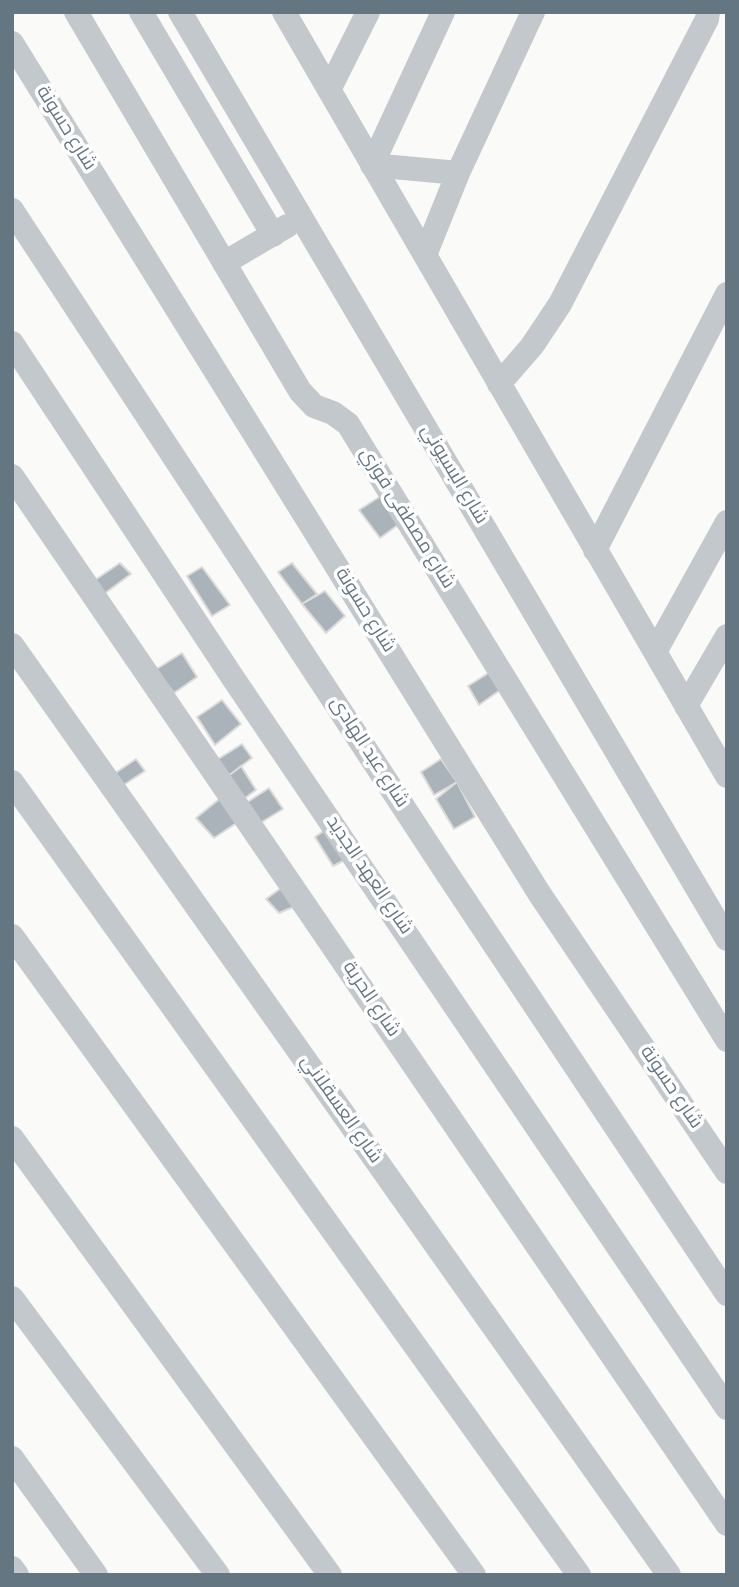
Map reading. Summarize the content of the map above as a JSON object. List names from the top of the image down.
{
  "streets": {
    "street": [
      "شارع حسونة",
      "شارع البسيوني",
      "شارع مصطفى فوزي",
      "شارع عبد الهادى",
      "شارع العهد الجديد",
      "شارع الحرية",
      "شارع العسقلاني"
    ]
  }
}
